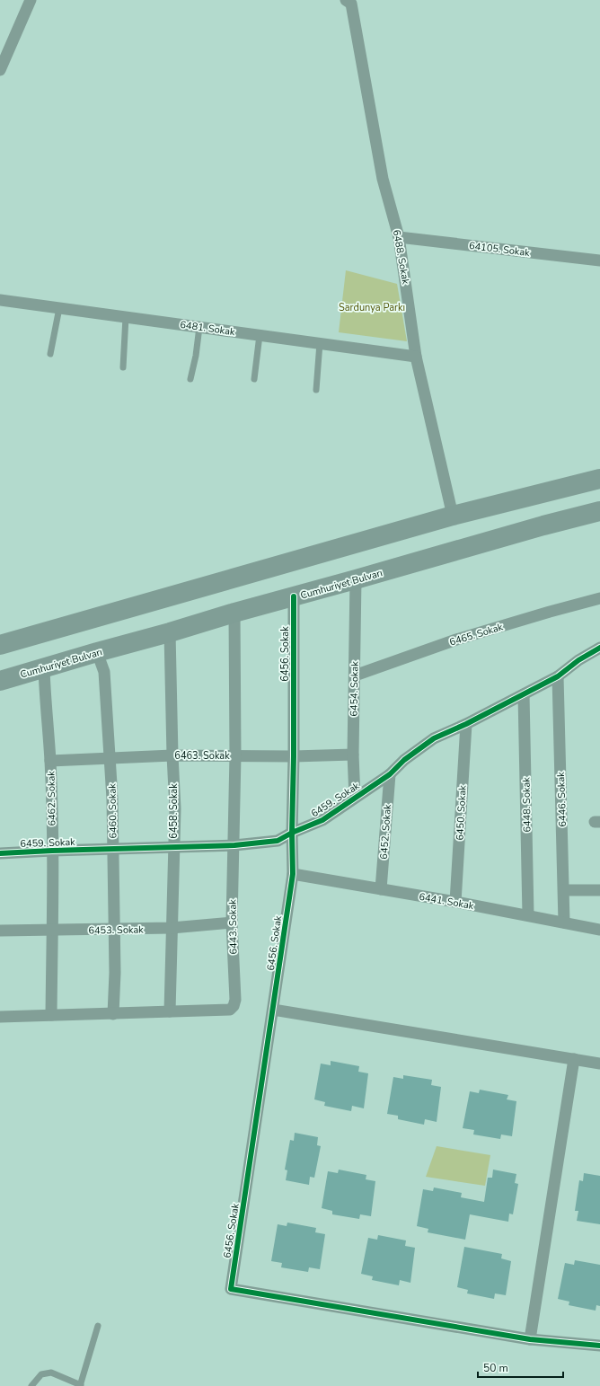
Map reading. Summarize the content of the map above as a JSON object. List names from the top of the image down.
{
  "streets": {
    "highway": ["Cumhuriyet Bulvarı"],
    "street": [
      "64105. Sokak",
      "6488. Sokak",
      "6481. Sokak",
      "6465. Sokak",
      "6456. Sokak",
      "6454. Sokak",
      "6463. Sokak",
      "6462. Sokak",
      "6459. Sokak",
      "6446. Sokak",
      "6448. Sokak",
      "6460. Sokak",
      "6458. Sokak",
      "6450. Sokak",
      "6452. Sokak",
      "6441. Sokak",
      "6443. Sokak",
      "6453. Sokak"
    ]
  },
  "crossings": [
    ["64105. Sokak", "6488. Sokak"],
    ["6488. Sokak", "6481. Sokak"],
    ["Cumhuriyet Bulvarı", "6456. Sokak"],
    ["Cumhuriyet Bulvarı", "6454. Sokak"],
    ["Cumhuriyet Bulvarı", "6462. Sokak"],
    ["Cumhuriyet Bulvarı", "6460. Sokak"],
    ["Cumhuriyet Bulvarı", "6458. Sokak"],
    ["Cumhuriyet Bulvarı", "6443. Sokak"],
    ["6465. Sokak", "6454. Sokak"],
    ["6456. Sokak", "6463. Sokak"],
    ["6456. Sokak", "6459. Sokak"],
    ["6456. Sokak", "6441. Sokak"],
    ["6454. Sokak", "6463. Sokak"],
    ["6454. Sokak", "6459. Sokak"],
    ["6463. Sokak", "6462. Sokak"],
    ["6463. Sokak", "6460. Sokak"],
    ["6463. Sokak", "6458. Sokak"],
    ["6463. Sokak", "6443. Sokak"],
    ["6462. Sokak", "6459. Sokak"],
    ["6462. Sokak", "6443. Sokak"],
    ["6462. Sokak", "6453. Sokak"],
    ["6459. Sokak", "6446. Sokak"],
    ["6459. Sokak", "6448. Sokak"],
    ["6459. Sokak", "6460. Sokak"],
    ["6459. Sokak", "6458. Sokak"],
    ["6459. Sokak", "6450. Sokak"],
    ["6459. Sokak", "6452. Sokak"],
    ["6459. Sokak", "6443. Sokak"],
    ["6446. Sokak", "6441. Sokak"],
    ["6448. Sokak", "6441. Sokak"],
    ["6460. Sokak", "6443. Sokak"],
    ["6460. Sokak", "6453. Sokak"],
    ["6458. Sokak", "6443. Sokak"],
    ["6458. Sokak", "6453. Sokak"],
    ["6450. Sokak", "6441. Sokak"],
    ["6452. Sokak", "6441. Sokak"],
    ["6443. Sokak", "6453. Sokak"]
  ],
  "parks": ["Sardunya Parkı"],
  "scale_bar": "50 m"
}
